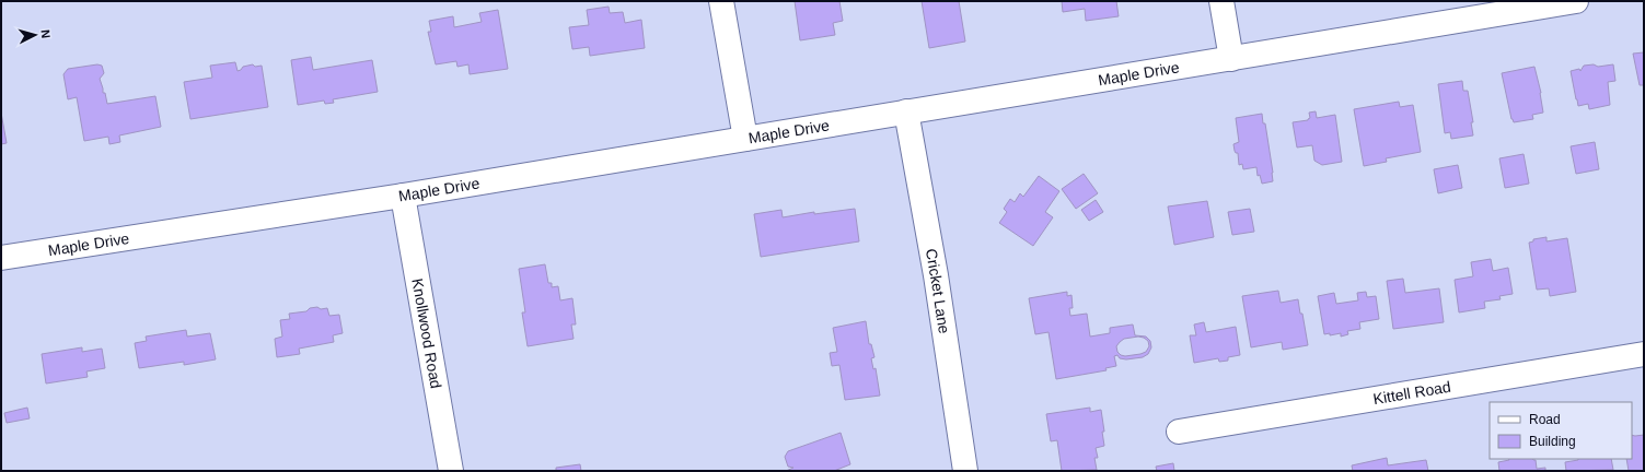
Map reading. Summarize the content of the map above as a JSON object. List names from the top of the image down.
{
  "streets": {
    "street": [
      "Maple Drive",
      "Cricket Lane",
      "Knollwood Road",
      "Kittell Road"
    ]
  },
  "crossings": [
    ["Maple Drive", "Cricket Lane"],
    ["Maple Drive", "Knollwood Road"]
  ],
  "legend": ["Road", "Building"],
  "north": "right"
}
